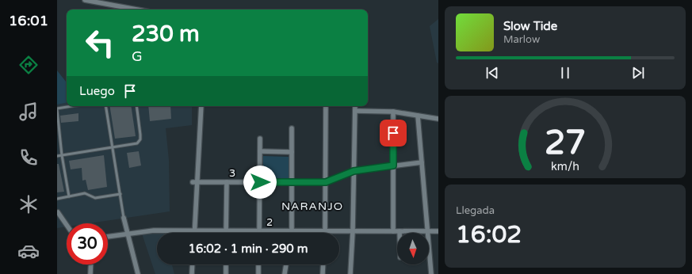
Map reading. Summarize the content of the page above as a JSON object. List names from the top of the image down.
{
  "streets": {
    "street": ["3", "2"]
  },
  "districts": ["NARANJO"],
  "north": "bottom",
  "page": {
    "tabs": "16:01",
    "turn": ["230 m", "G"],
    "song": ["Slow Tide", "Marlow"],
    "then": "Luego",
    "tile": ["Llegada", "16:02"],
    "limit": "30",
    "trip": "16:02 · 1 min · 290 m",
    "gauge": ["27", "km/h"]
  }
}
